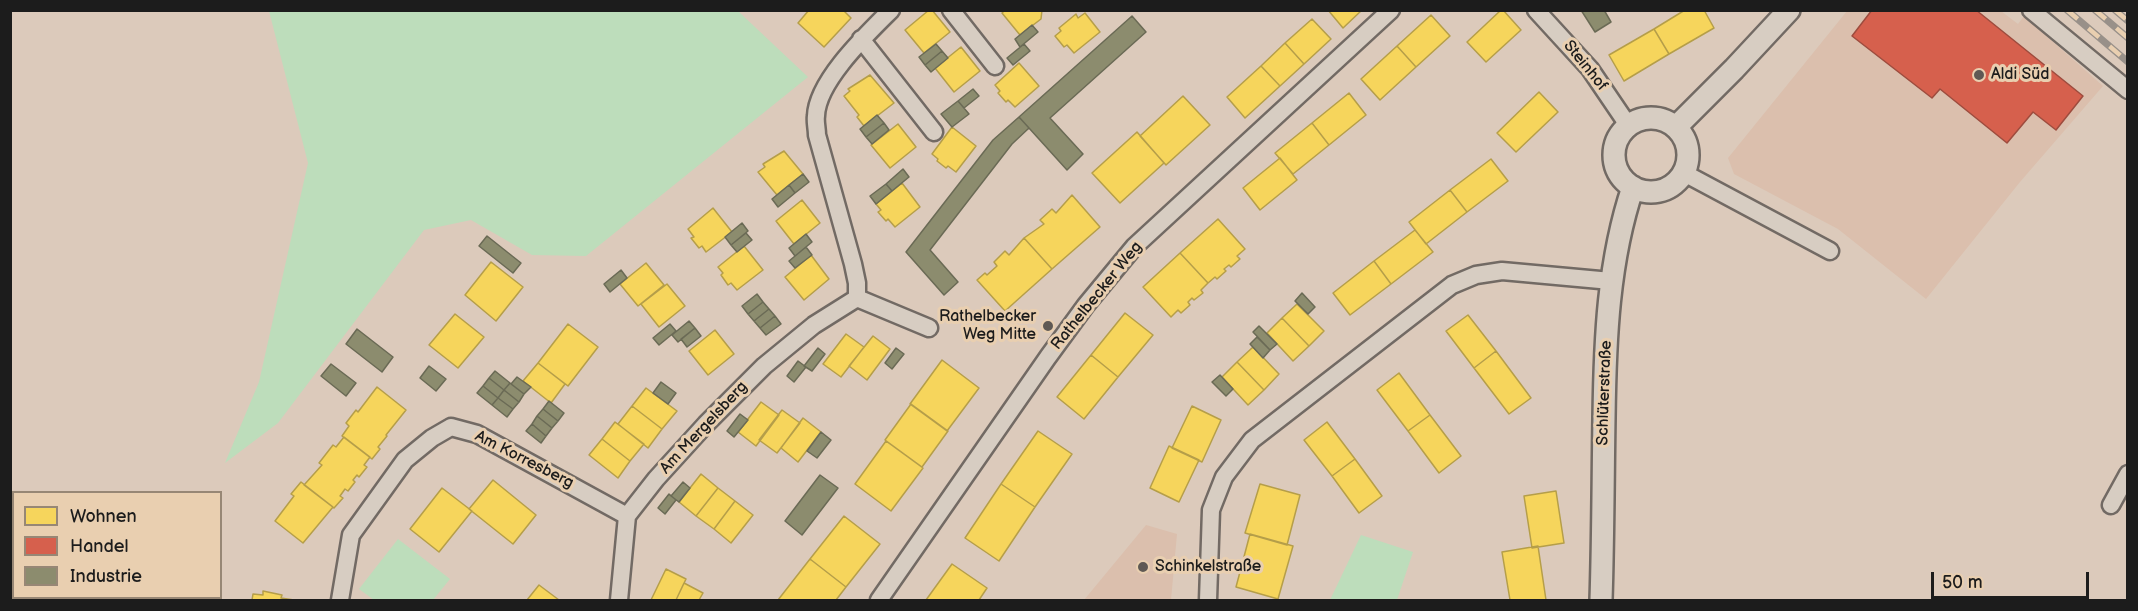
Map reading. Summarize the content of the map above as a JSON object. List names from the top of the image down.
{
  "streets": {
    "street": [
      "Steinhof",
      "Rathelbecker Weg",
      "Schlüterstraße",
      "Am Mergelsberg",
      "Am Korresberg"
    ]
  },
  "crossings": [
    ["Steinhof", "Schlüterstraße"],
    ["Am Mergelsberg", "Am Korresberg"]
  ],
  "places": ["Aldi Süd", "Rathelbecker Weg Mitte", "Schinkelstraße"],
  "legend": ["Wohnen", "Handel", "Industrie"],
  "scale_bar": "50 m"
}
